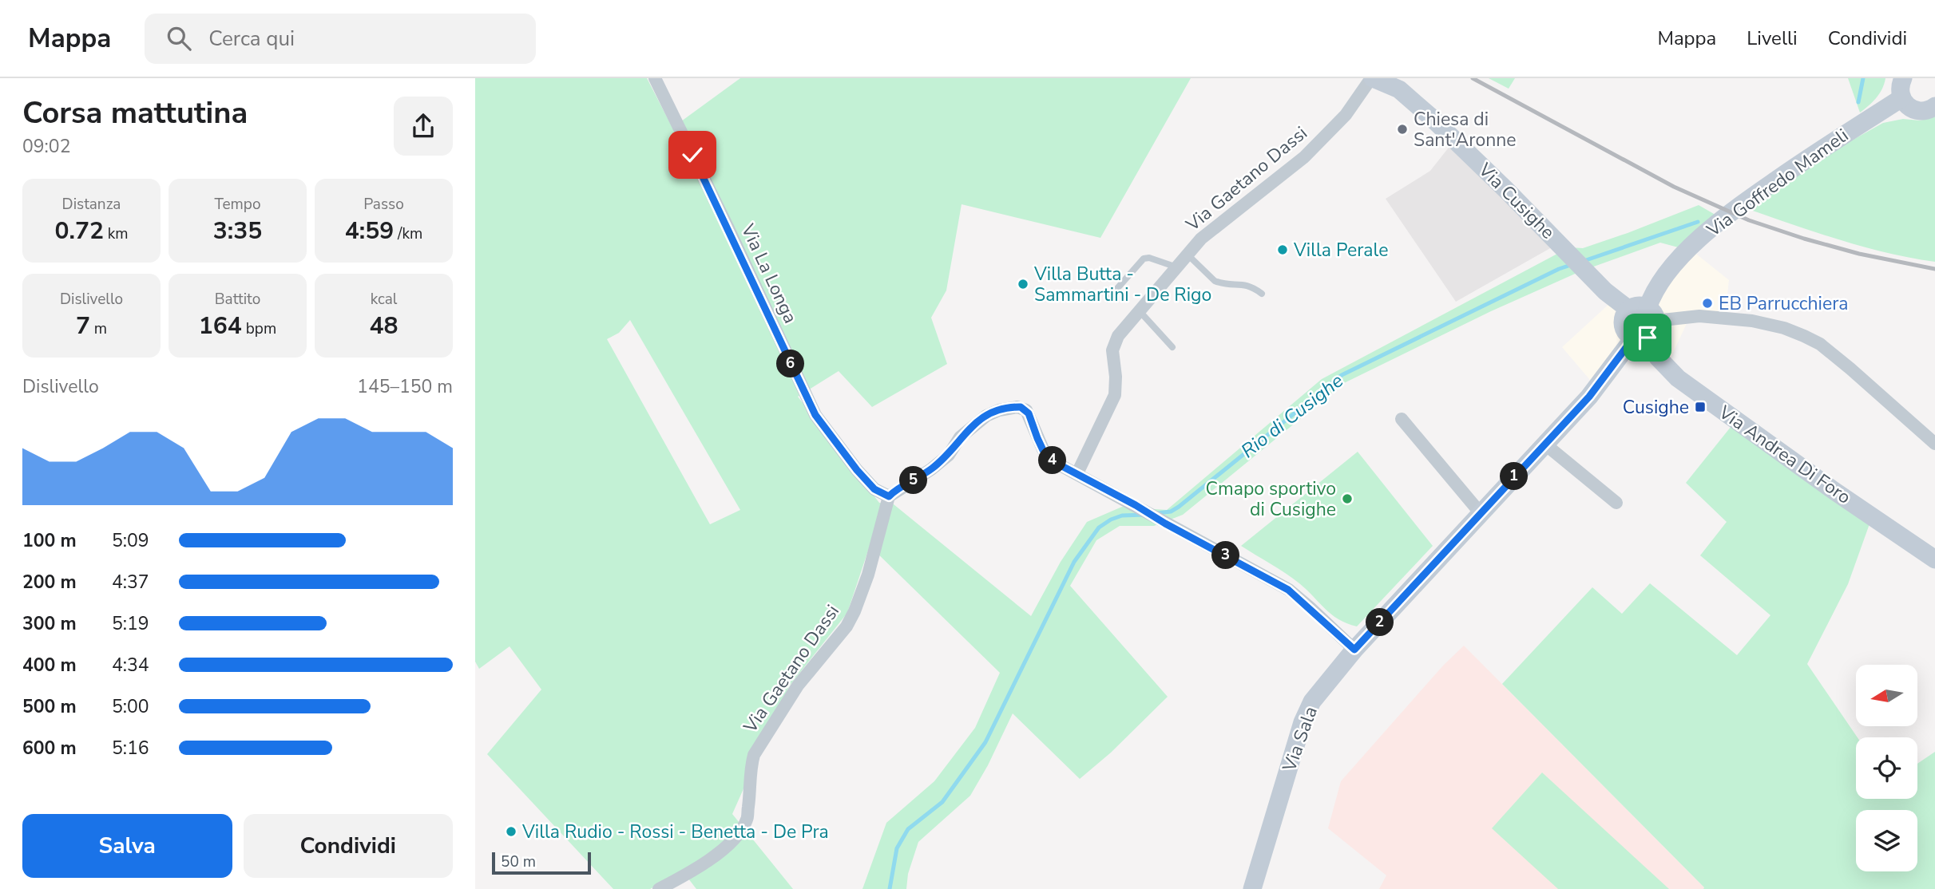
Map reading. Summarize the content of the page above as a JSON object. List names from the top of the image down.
{
  "streets": {
    "street": [
      "Via Gaetano Dassi",
      "Via Goffredo Mameli",
      "Via Cusighe",
      "Via La Longa",
      "Via Andrea Di Foro",
      "Via Sala"
    ]
  },
  "crossings": [
    ["Via Gaetano Dassi", "Via Cusighe"],
    ["Via Gaetano Dassi", "Via La Longa"],
    ["Via Goffredo Mameli", "Via Cusighe"],
    ["Via Goffredo Mameli", "Via Andrea Di Foro"],
    ["Via Goffredo Mameli", "Via Sala"],
    ["Via Cusighe", "Via Andrea Di Foro"],
    ["Via Cusighe", "Via Sala"],
    ["Via Andrea Di Foro", "Via Sala"]
  ],
  "water": ["Rio di Cusighe"],
  "places": {
    "other": [
      "Chiesa di Sant'Aronne",
      "Villa Perale",
      "Villa Butta - Sammartini - De Rigo",
      "EB Parrucchiera",
      "Cmapo sportivo di Cusighe",
      "Villa Rudio - Rossi - Benetta - De Pra"
    ],
    "transit": ["Cusighe"]
  },
  "scale_bar": "50 m",
  "north": "left",
  "page": {
    "header": "Mappa",
    "search": "Cerca qui",
    "nav": ["Mappa", "Livelli", "Condividi"],
    "heading": ["Corsa mattutina", "09:02"],
    "stats": [
      ["Distanza", "0.72 km"],
      ["Tempo", "3:35"],
      ["Passo", "4:59 /km"],
      ["Dislivello", "7 m"],
      ["Battito", "164 bpm"],
      ["kcal", "48"]
    ],
    "pins": [
      "6",
      "4",
      "1",
      "5",
      "3",
      "2"
    ],
    "chart": ["Dislivello", "145–150 m"],
    "list": [
      {
        "name": "100 m",
        "note": "5:09"
      },
      {
        "name": "200 m",
        "note": "4:37"
      },
      {
        "name": "300 m",
        "note": "5:19"
      },
      {
        "name": "400 m",
        "note": "4:34"
      },
      {
        "name": "500 m",
        "note": "5:00"
      },
      {
        "name": "600 m",
        "note": "5:16"
      }
    ],
    "buttons": ["Salva", "Condividi"],
    "scale": "50 m"
  }
}
